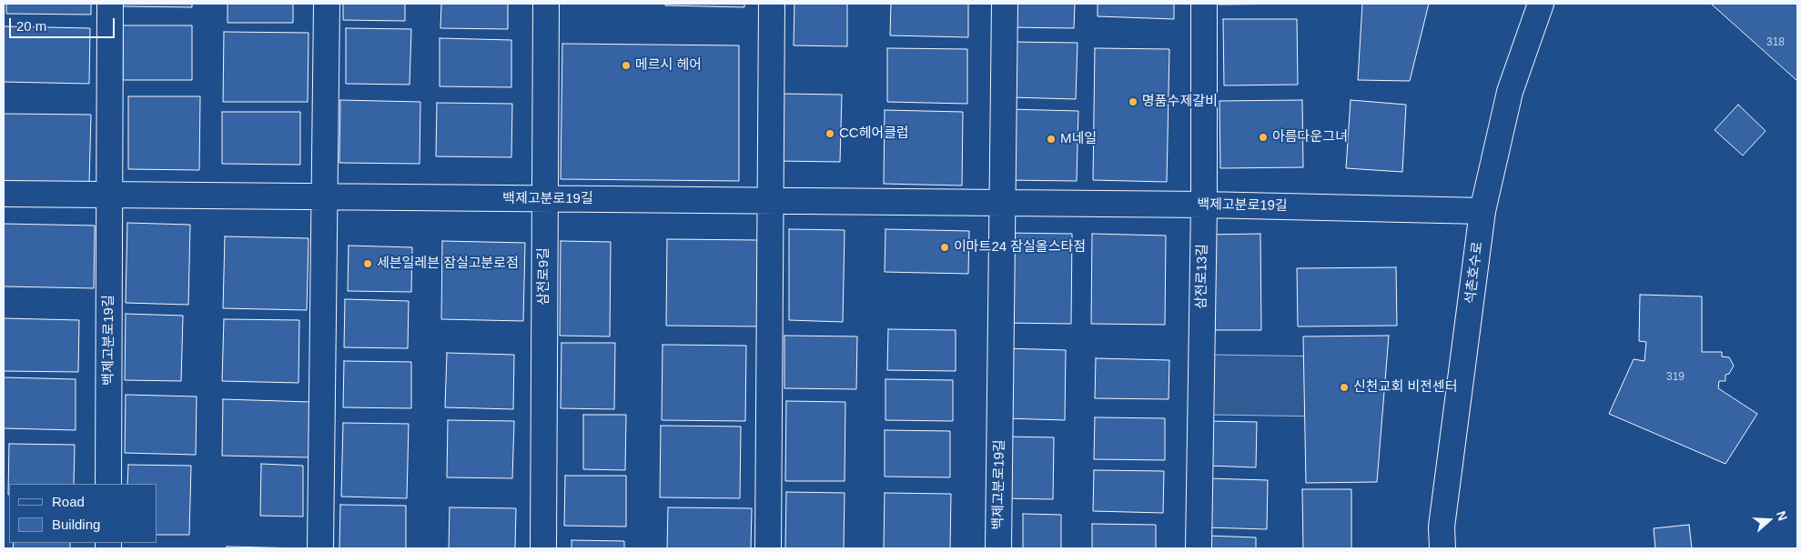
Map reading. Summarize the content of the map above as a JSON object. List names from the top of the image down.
{
  "streets": {
    "street": [
      "백제고분로19길",
      "석촌호수로",
      "삼전로9길",
      "삼전로13길"
    ]
  },
  "crossings": [
    ["백제고분로19길", "석촌호수로"],
    ["백제고분로19길", "삼전로9길"],
    ["백제고분로19길", "삼전로13길"]
  ],
  "places": [
    "메르시 헤어",
    "명품수제갈비",
    "CC헤어클럽",
    "아름다운그녀",
    "M네일",
    "이마트24 잠실올스타점",
    "세븐일레븐 잠실고분로점",
    "신천교회 비전센터"
  ],
  "house_numbers": ["318", "319"],
  "legend": ["Road", "Building"],
  "scale_bar": "20 m",
  "north": "right"
}
